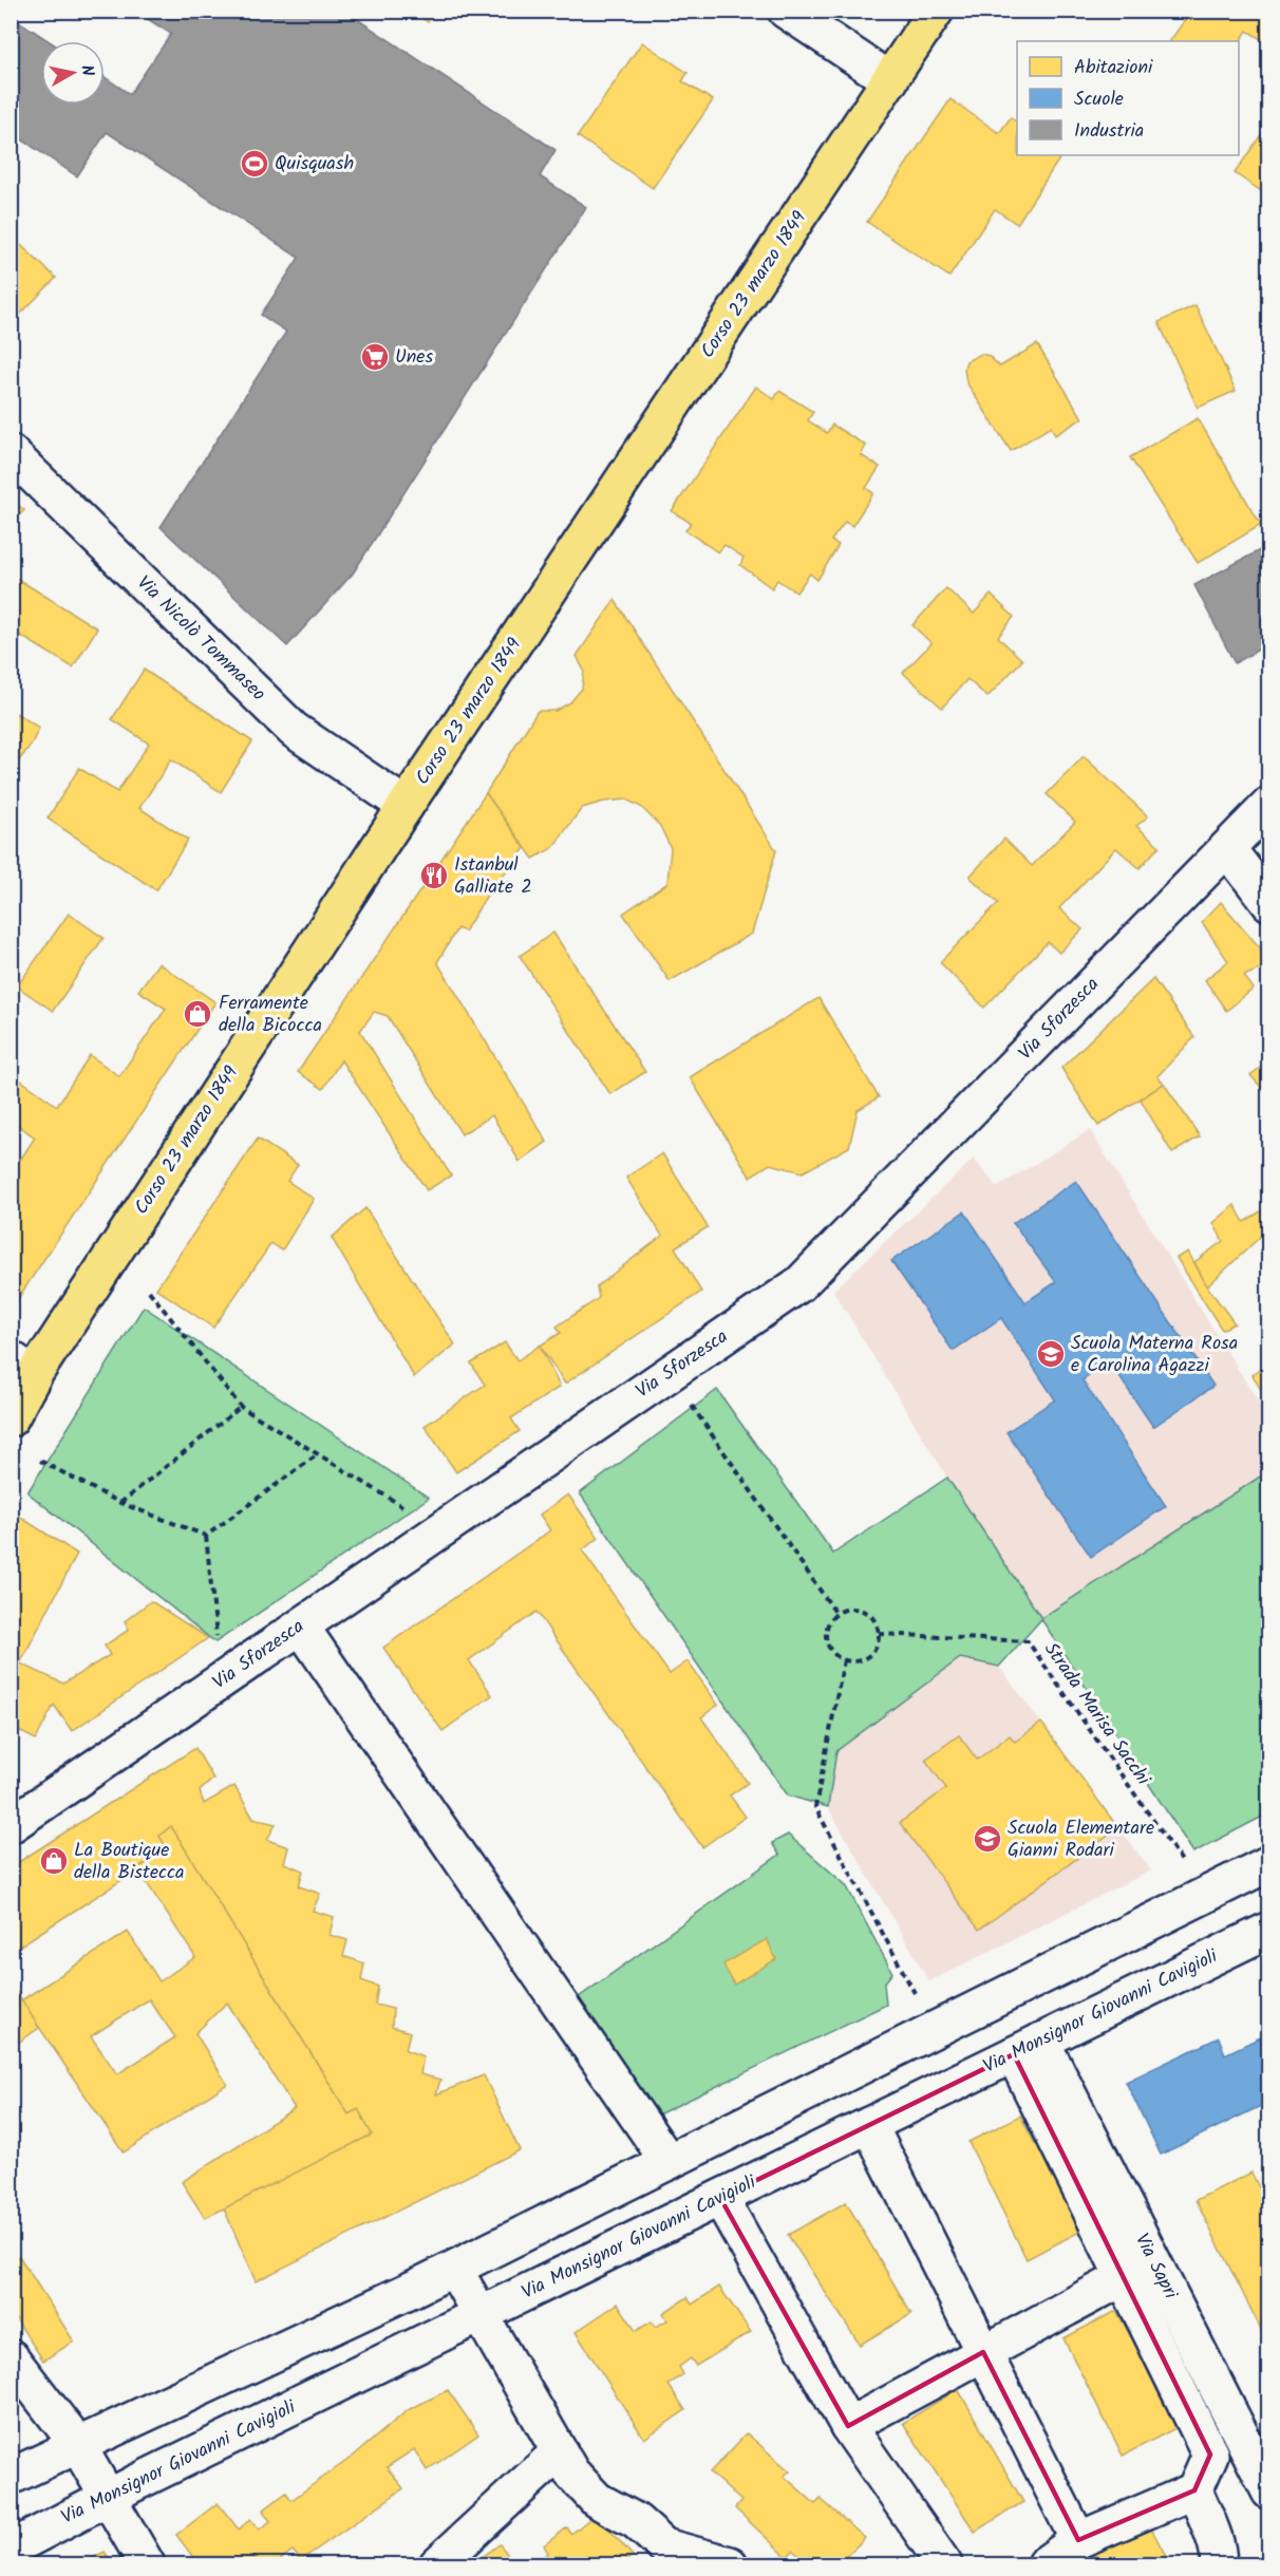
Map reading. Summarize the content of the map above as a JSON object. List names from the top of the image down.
{
  "streets": {
    "main road": ["Corso 23 marzo 1849"],
    "street": [
      "Via Nicolò Tommaseo",
      "Via Sforzesca",
      "Via Monsignor Giovanni Cavigioli",
      "Via Sapri"
    ],
    "path": ["Strada Marisa Sacchi"]
  },
  "crossings": [
    ["Corso 23 marzo 1849", "Via Nicolò Tommaseo"],
    ["Via Monsignor Giovanni Cavigioli", "Via Sapri"]
  ],
  "places": {
    "sports": ["Quisquash"],
    "supermarket": ["Unes"],
    "restaurant": ["Istanbul Galliate 2"],
    "shop": ["Ferramente della Bicocca", "La Boutique della Bistecca"],
    "school or university": ["Scuola Materna Rosa e Carolina Agazzi", "Scuola Elementare Gianni Rodari"]
  },
  "legend": ["Abitazioni", "Scuole", "Industria"],
  "north": "right"
}
